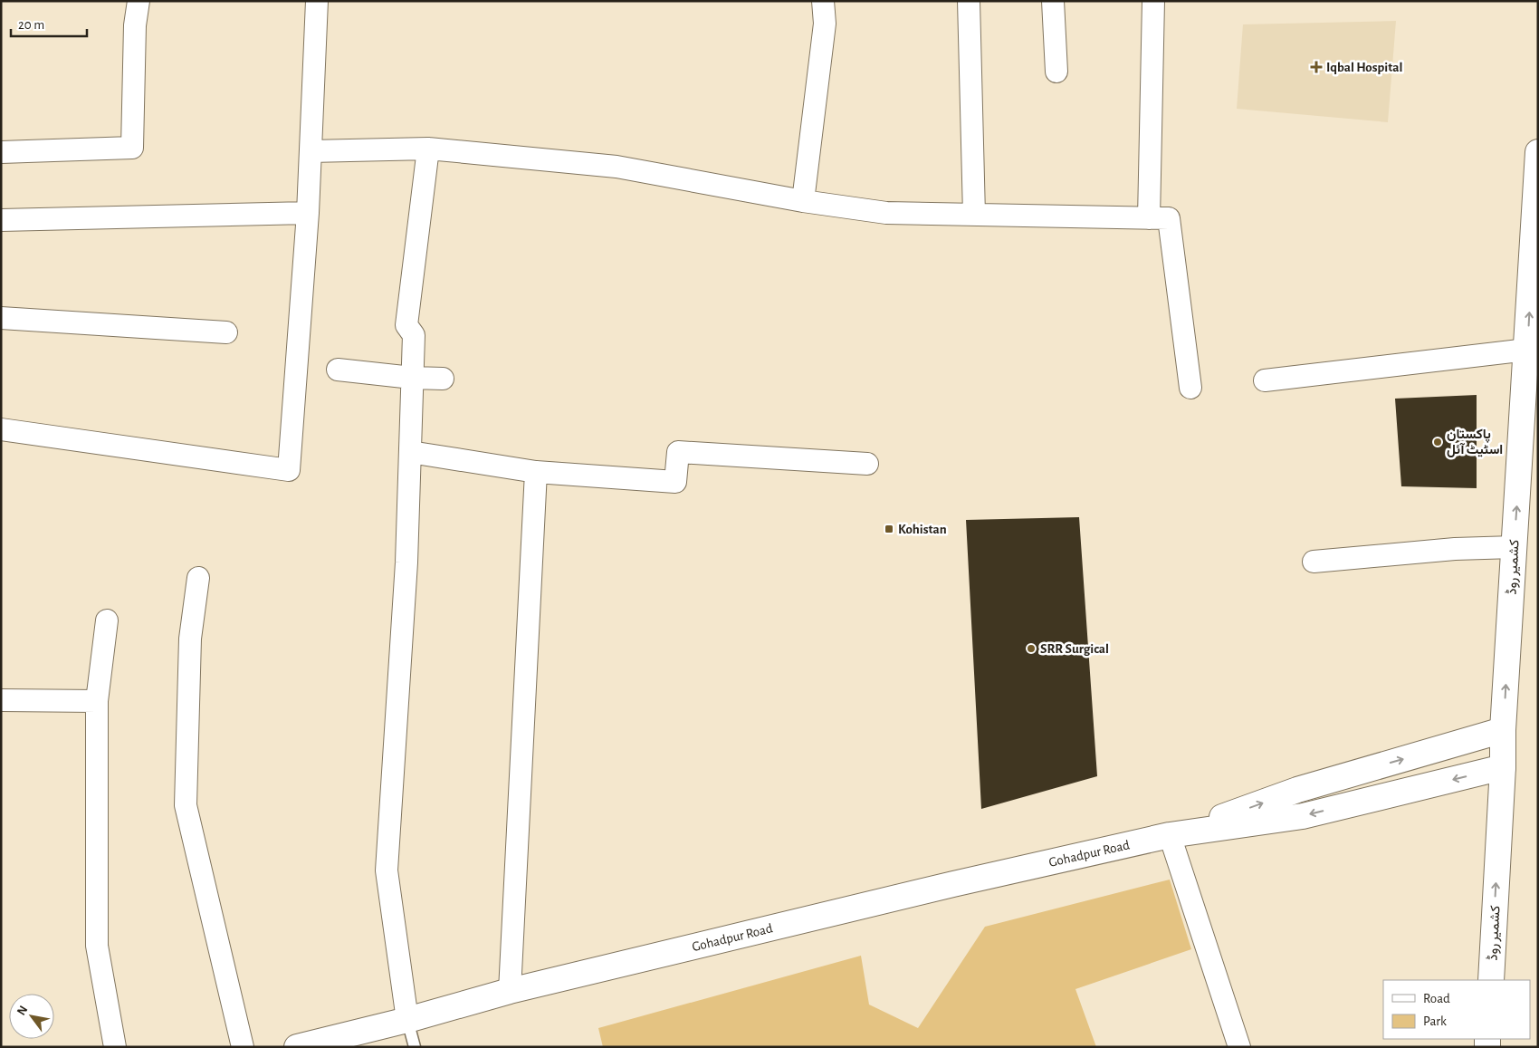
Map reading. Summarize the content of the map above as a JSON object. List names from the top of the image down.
{
  "streets": {
    "main road": ["کشمیر روڈ", "Gohadpur Road"]
  },
  "one_way": ["کشمیر روڈ"],
  "places": {
    "health": ["Iqbal Hospital"],
    "other": ["پاکستان اسٹیٹ آئل", "SRR Surgical"],
    "transit": ["Kohistan"]
  },
  "legend": ["Road", "Park"],
  "scale_bar": "20 m",
  "north": "top left"
}
